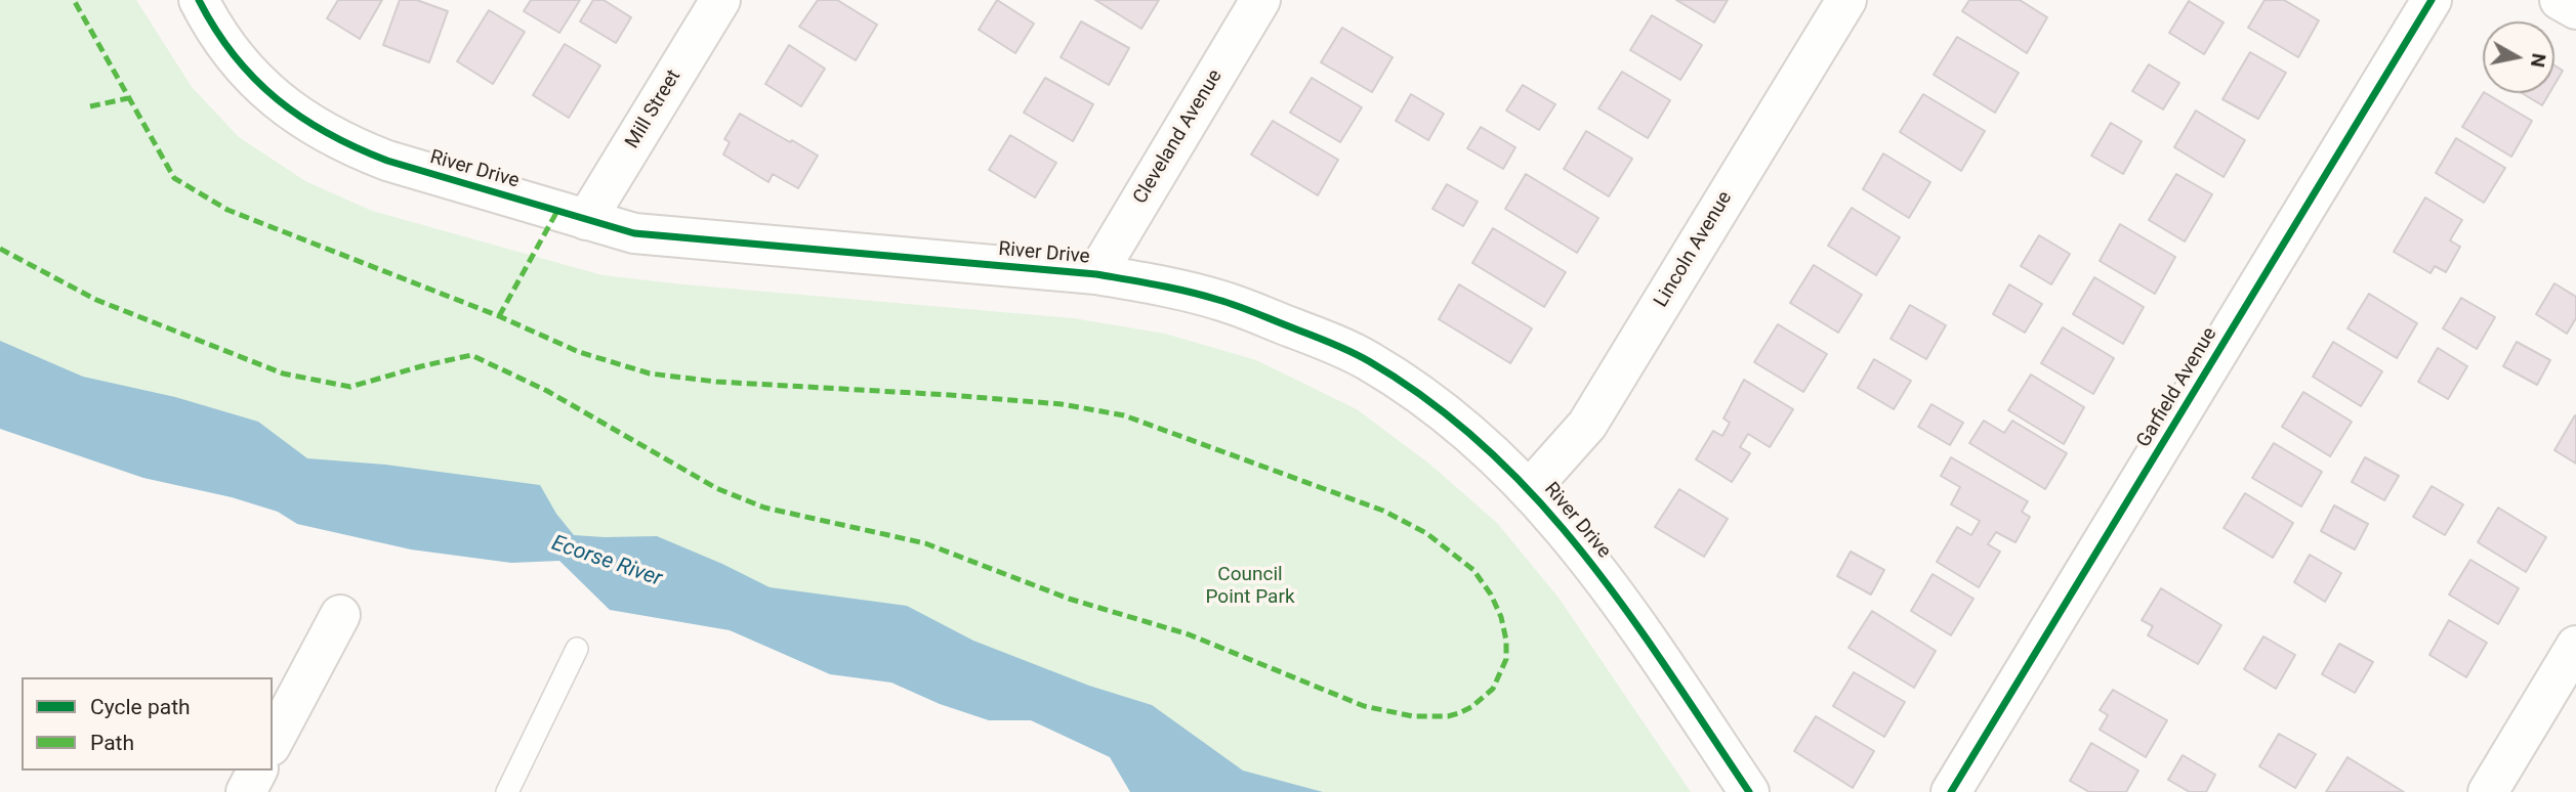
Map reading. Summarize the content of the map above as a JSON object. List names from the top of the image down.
{
  "streets": {
    "street": [
      "Mill Street",
      "Cleveland Avenue",
      "River Drive",
      "Lincoln Avenue",
      "Garfield Avenue"
    ]
  },
  "crossings": [
    ["Mill Street", "River Drive"],
    ["Cleveland Avenue", "River Drive"],
    ["River Drive", "Lincoln Avenue"]
  ],
  "water": ["Ecorse River"],
  "parks": ["Council Point Park"],
  "legend": ["Cycle path", "Path"],
  "north": "right"
}
